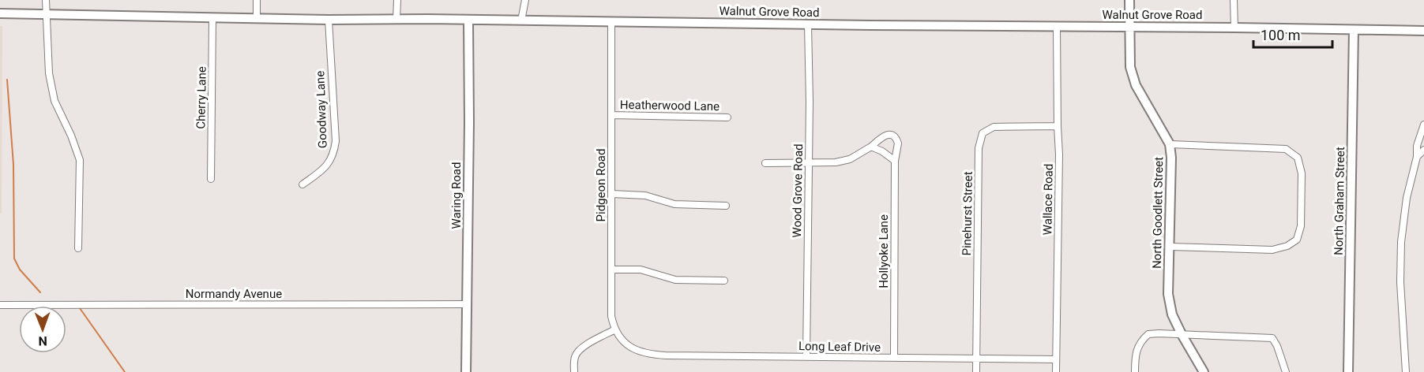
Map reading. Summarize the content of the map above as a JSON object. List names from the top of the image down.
{
  "streets": {
    "main road": [
      "Walnut Grove Road",
      "Waring Road",
      "North Graham Street",
      "North Goodlett Street"
    ],
    "street": [
      "Cherry Lane",
      "Heatherwood Lane",
      "Goodway Lane",
      "Pidgeon Road",
      "Wood Grove Road",
      "Wallace Road",
      "Pinehurst Street",
      "Hollyoke Lane",
      "Normandy Avenue",
      "Long Leaf Drive"
    ]
  },
  "crossings": [
    ["Walnut Grove Road", "Cherry Lane"],
    ["Walnut Grove Road", "Goodway Lane"],
    ["Walnut Grove Road", "Pidgeon Road"],
    ["Walnut Grove Road", "Wood Grove Road"],
    ["Walnut Grove Road", "Waring Road"],
    ["Walnut Grove Road", "Wallace Road"],
    ["Walnut Grove Road", "North Graham Street"],
    ["Walnut Grove Road", "North Goodlett Street"],
    ["Heatherwood Lane", "Pidgeon Road"],
    ["Pidgeon Road", "Long Leaf Drive"],
    ["Wood Grove Road", "Long Leaf Drive"],
    ["Waring Road", "Normandy Avenue"],
    ["Wallace Road", "Pinehurst Street"],
    ["Wallace Road", "Long Leaf Drive"],
    ["Pinehurst Street", "Long Leaf Drive"],
    ["Hollyoke Lane", "Long Leaf Drive"]
  ],
  "scale_bar": "100 m",
  "north": "bottom"
}
